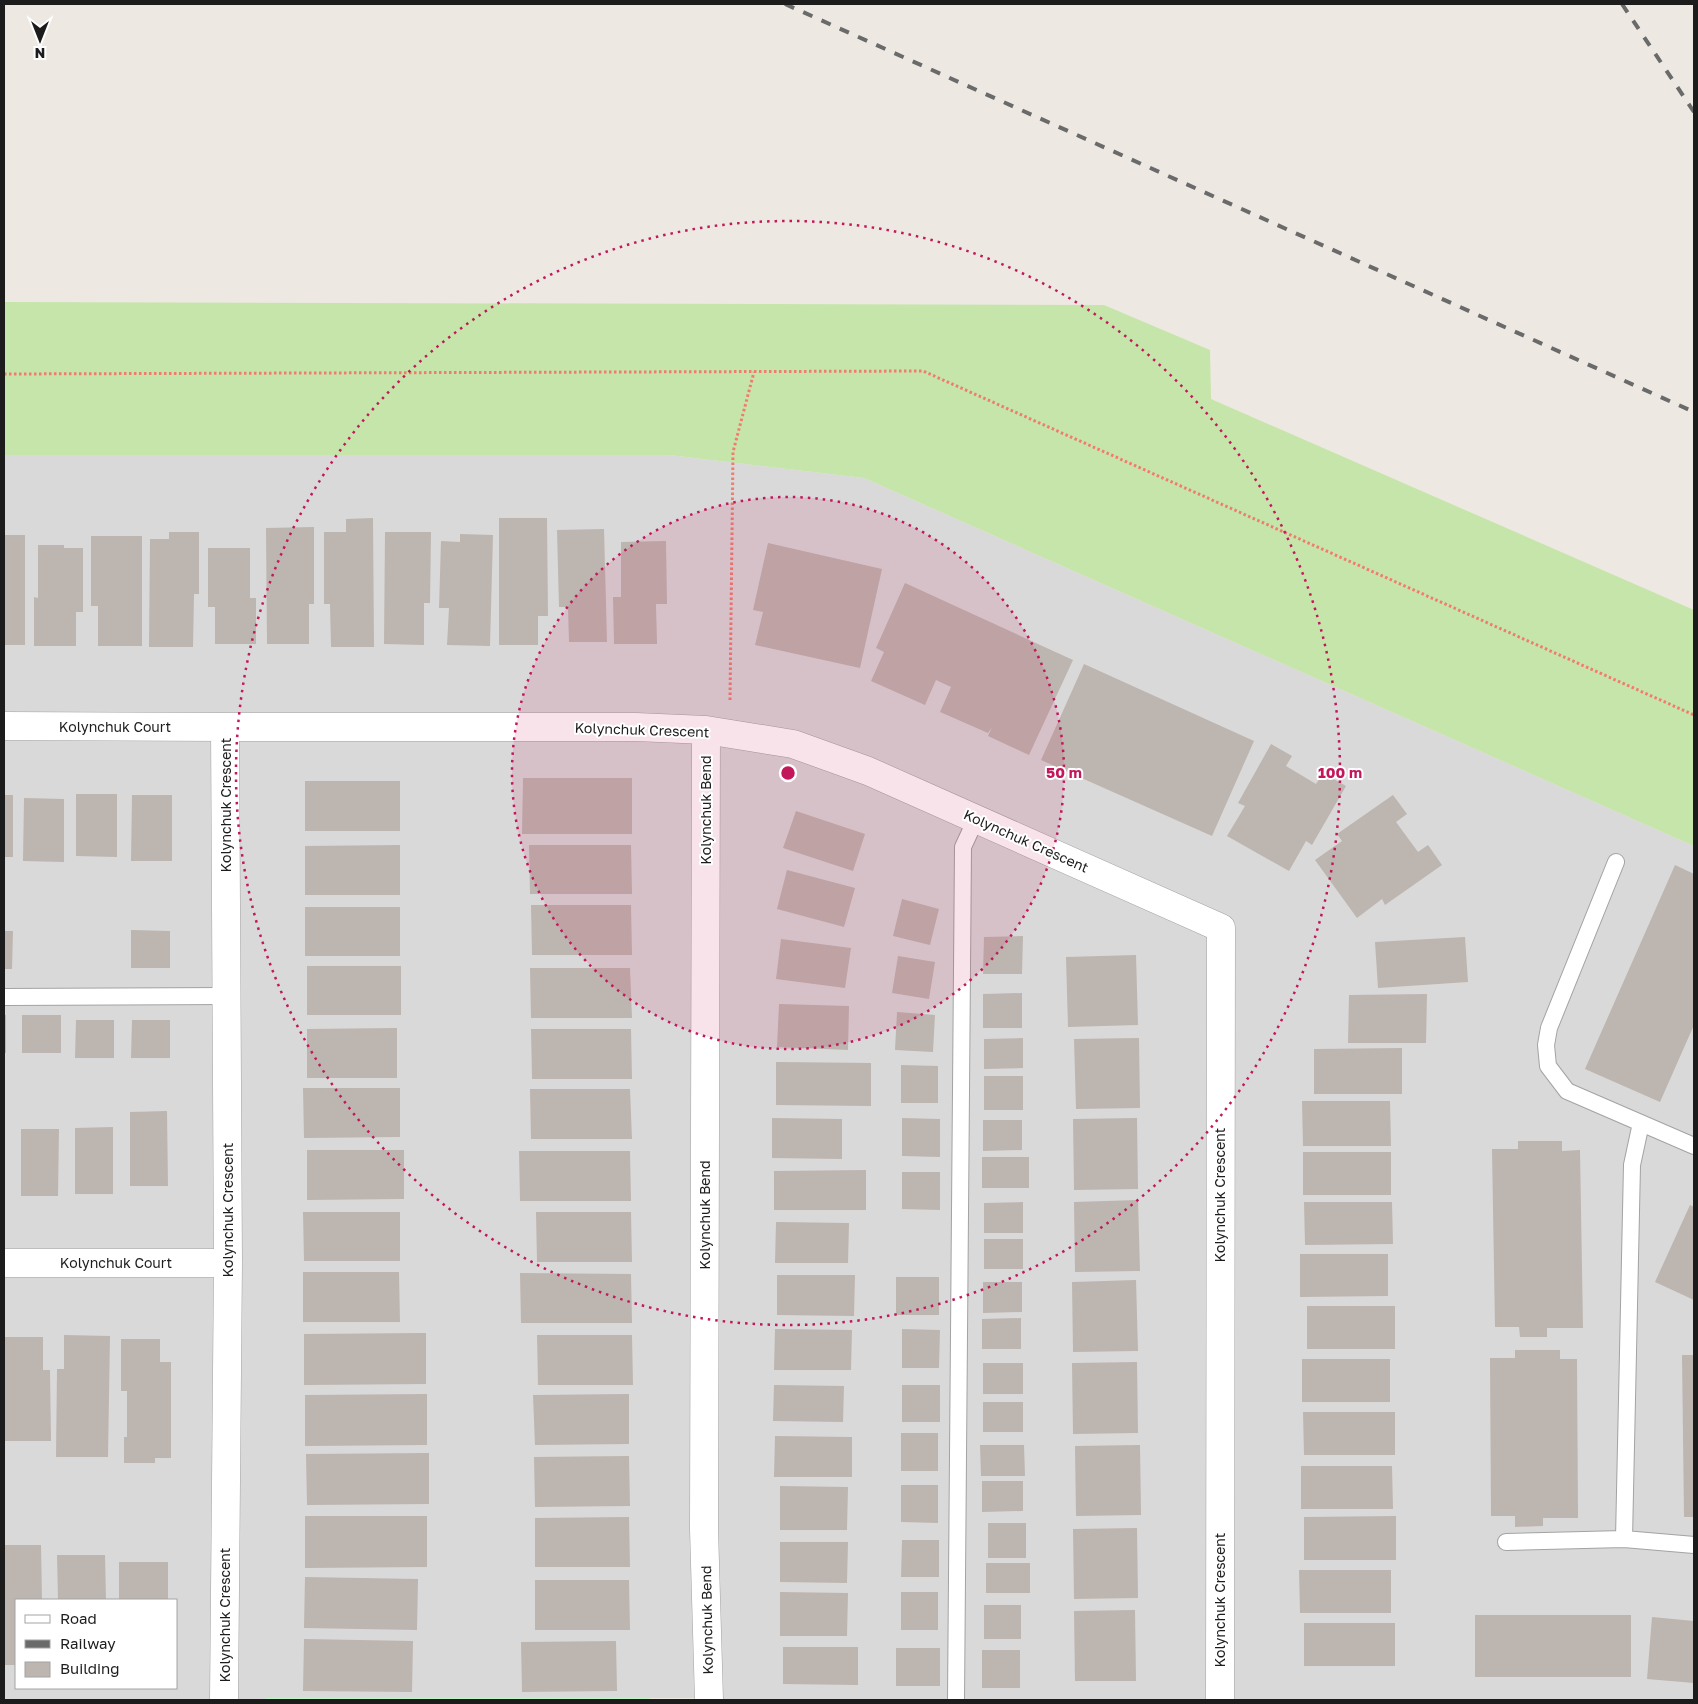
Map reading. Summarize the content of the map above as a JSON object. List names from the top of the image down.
{
  "streets": {
    "street": ["Kolynchuk Court", "Kolynchuk Crescent", "Kolynchuk Bend"]
  },
  "crossings": [
    ["Kolynchuk Court", "Kolynchuk Crescent"],
    ["Kolynchuk Crescent", "Kolynchuk Bend"]
  ],
  "legend": ["Road", "Railway", "Building"],
  "north": "bottom",
  "rings": ["50 m", "100 m"]
}
